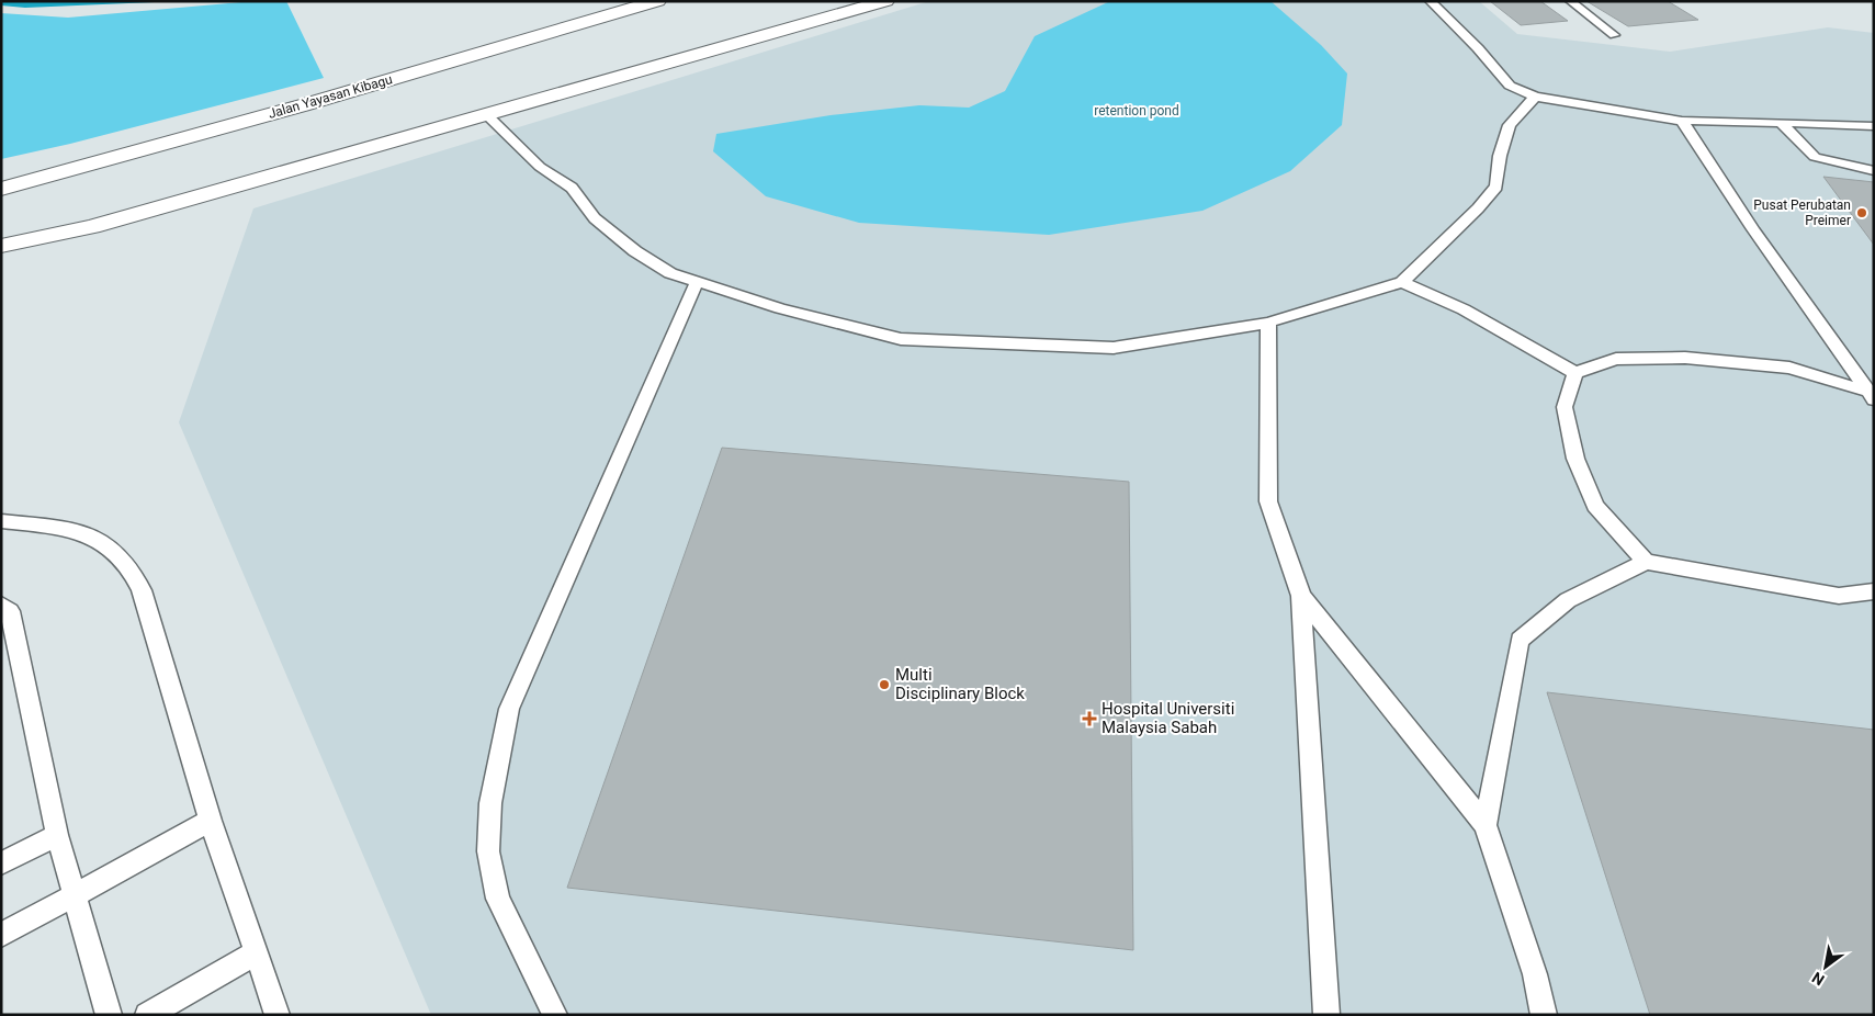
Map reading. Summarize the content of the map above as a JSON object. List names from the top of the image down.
{
  "streets": {
    "street": ["Jalan Yayasan Kibagu"]
  },
  "parks": ["retention pond"],
  "places": {
    "other": ["Pusat Perubatan Preimer", "Multi Disciplinary Block"],
    "health": ["Hospital Universiti Malaysia Sabah"]
  },
  "north": "bottom left"
}
